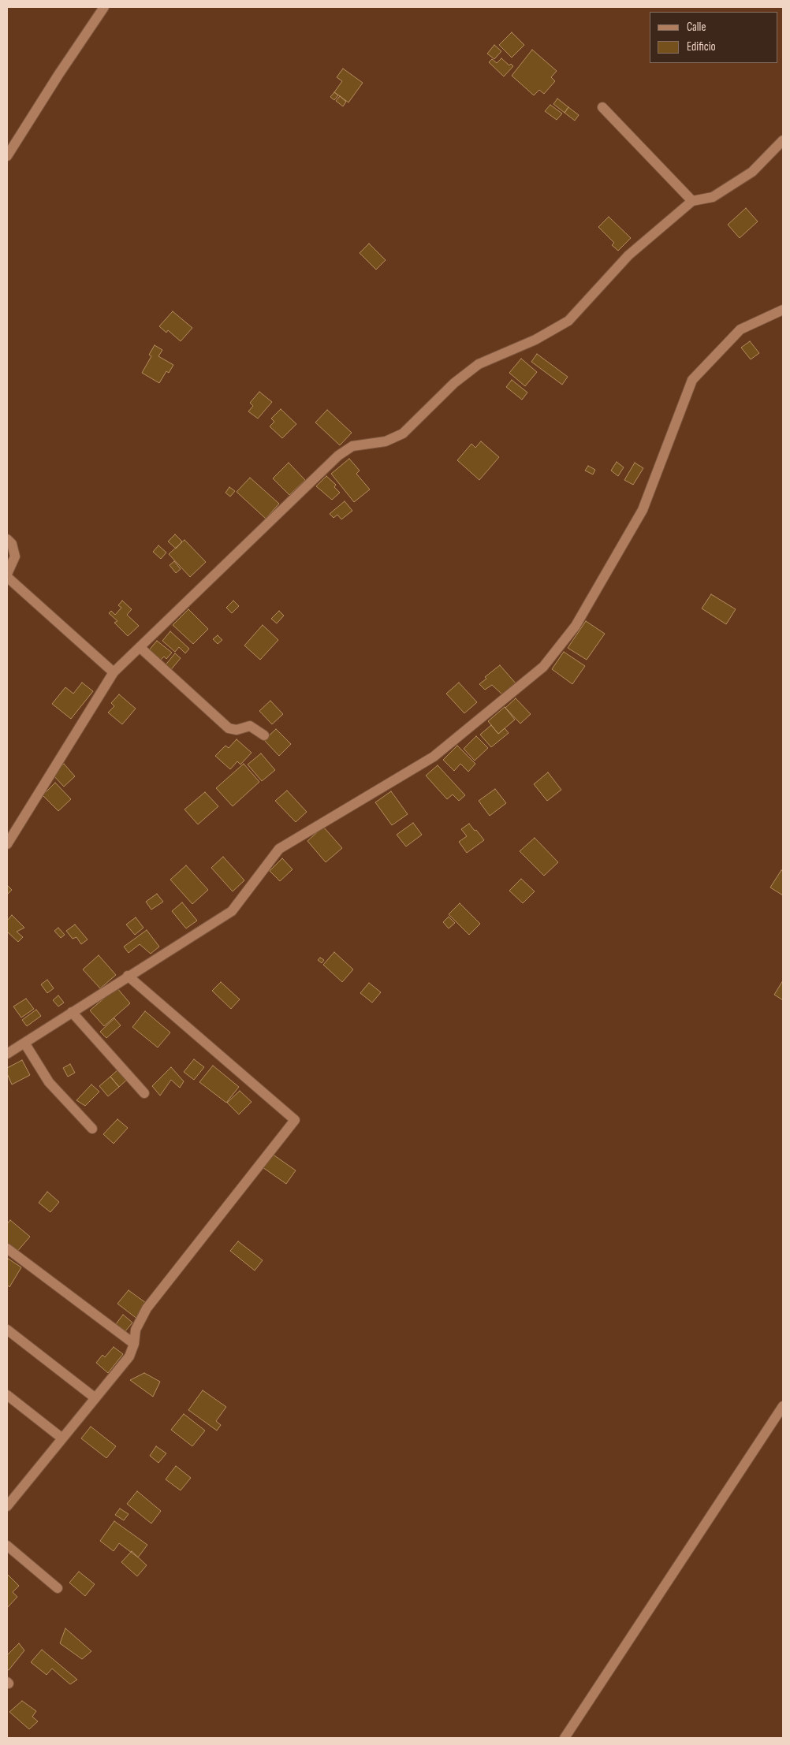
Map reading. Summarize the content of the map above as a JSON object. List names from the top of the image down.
{
  "legend": ["Calle", "Edificio"]
}
